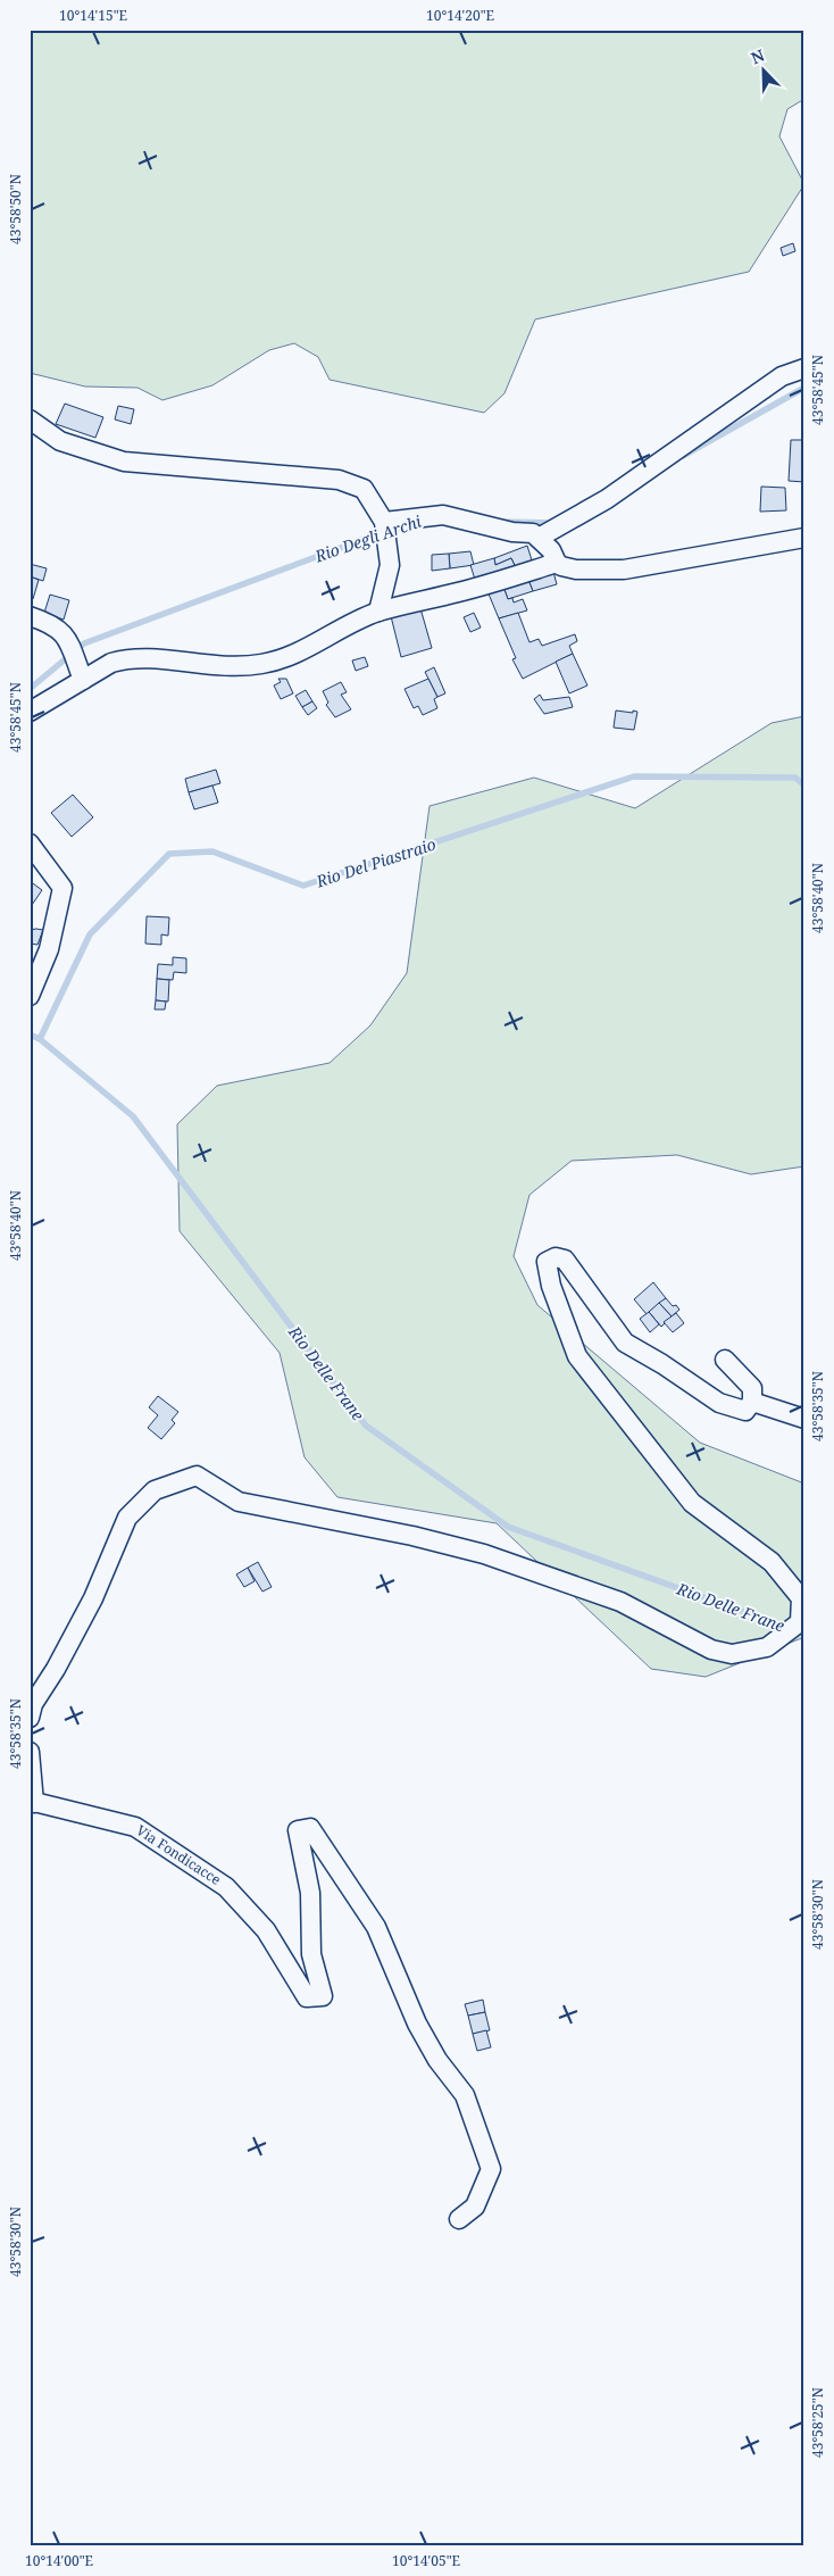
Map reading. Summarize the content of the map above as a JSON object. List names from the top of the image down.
{
  "streets": {
    "street": ["Via Fondicacce"]
  },
  "water": ["Rio Degli Archi", "Rio Del Piastraio", "Rio Delle Frane"],
  "north": "top left",
  "coordinates": [
    "10°14'15\"E",
    "10°14'20\"E",
    "43°58'50\"N",
    "43°58'45\"N",
    "43°58'40\"N",
    "43°58'35\"N",
    "43°58'30\"N",
    "43°58'25\"N",
    "10°14'00\"E",
    "10°14'05\"E"
  ]
}
